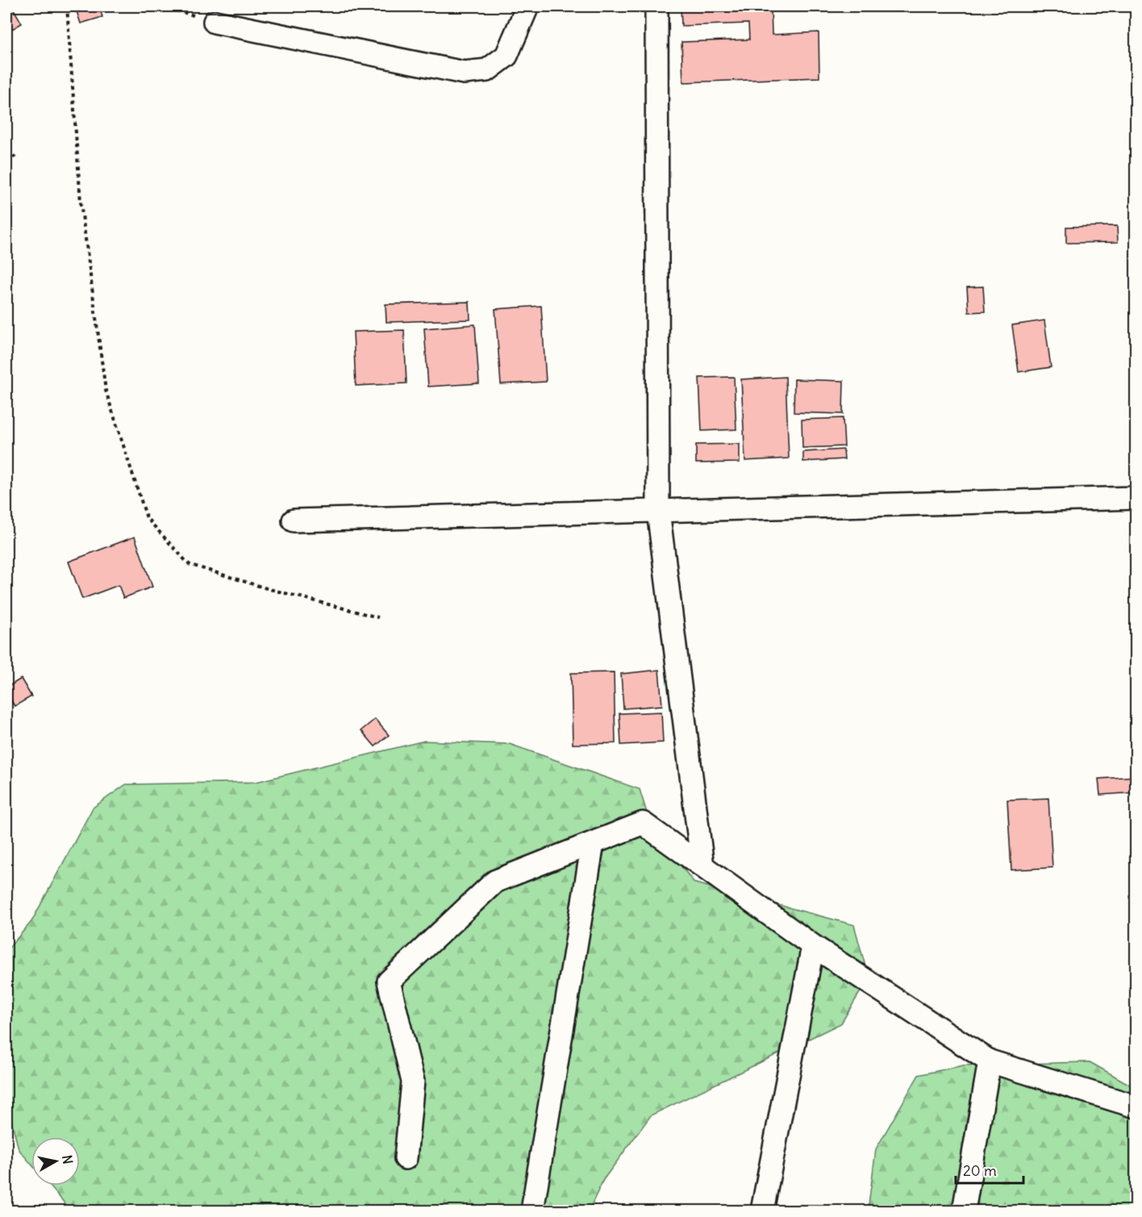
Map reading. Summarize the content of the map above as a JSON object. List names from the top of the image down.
{
  "scale_bar": "20 m",
  "north": "right"
}
